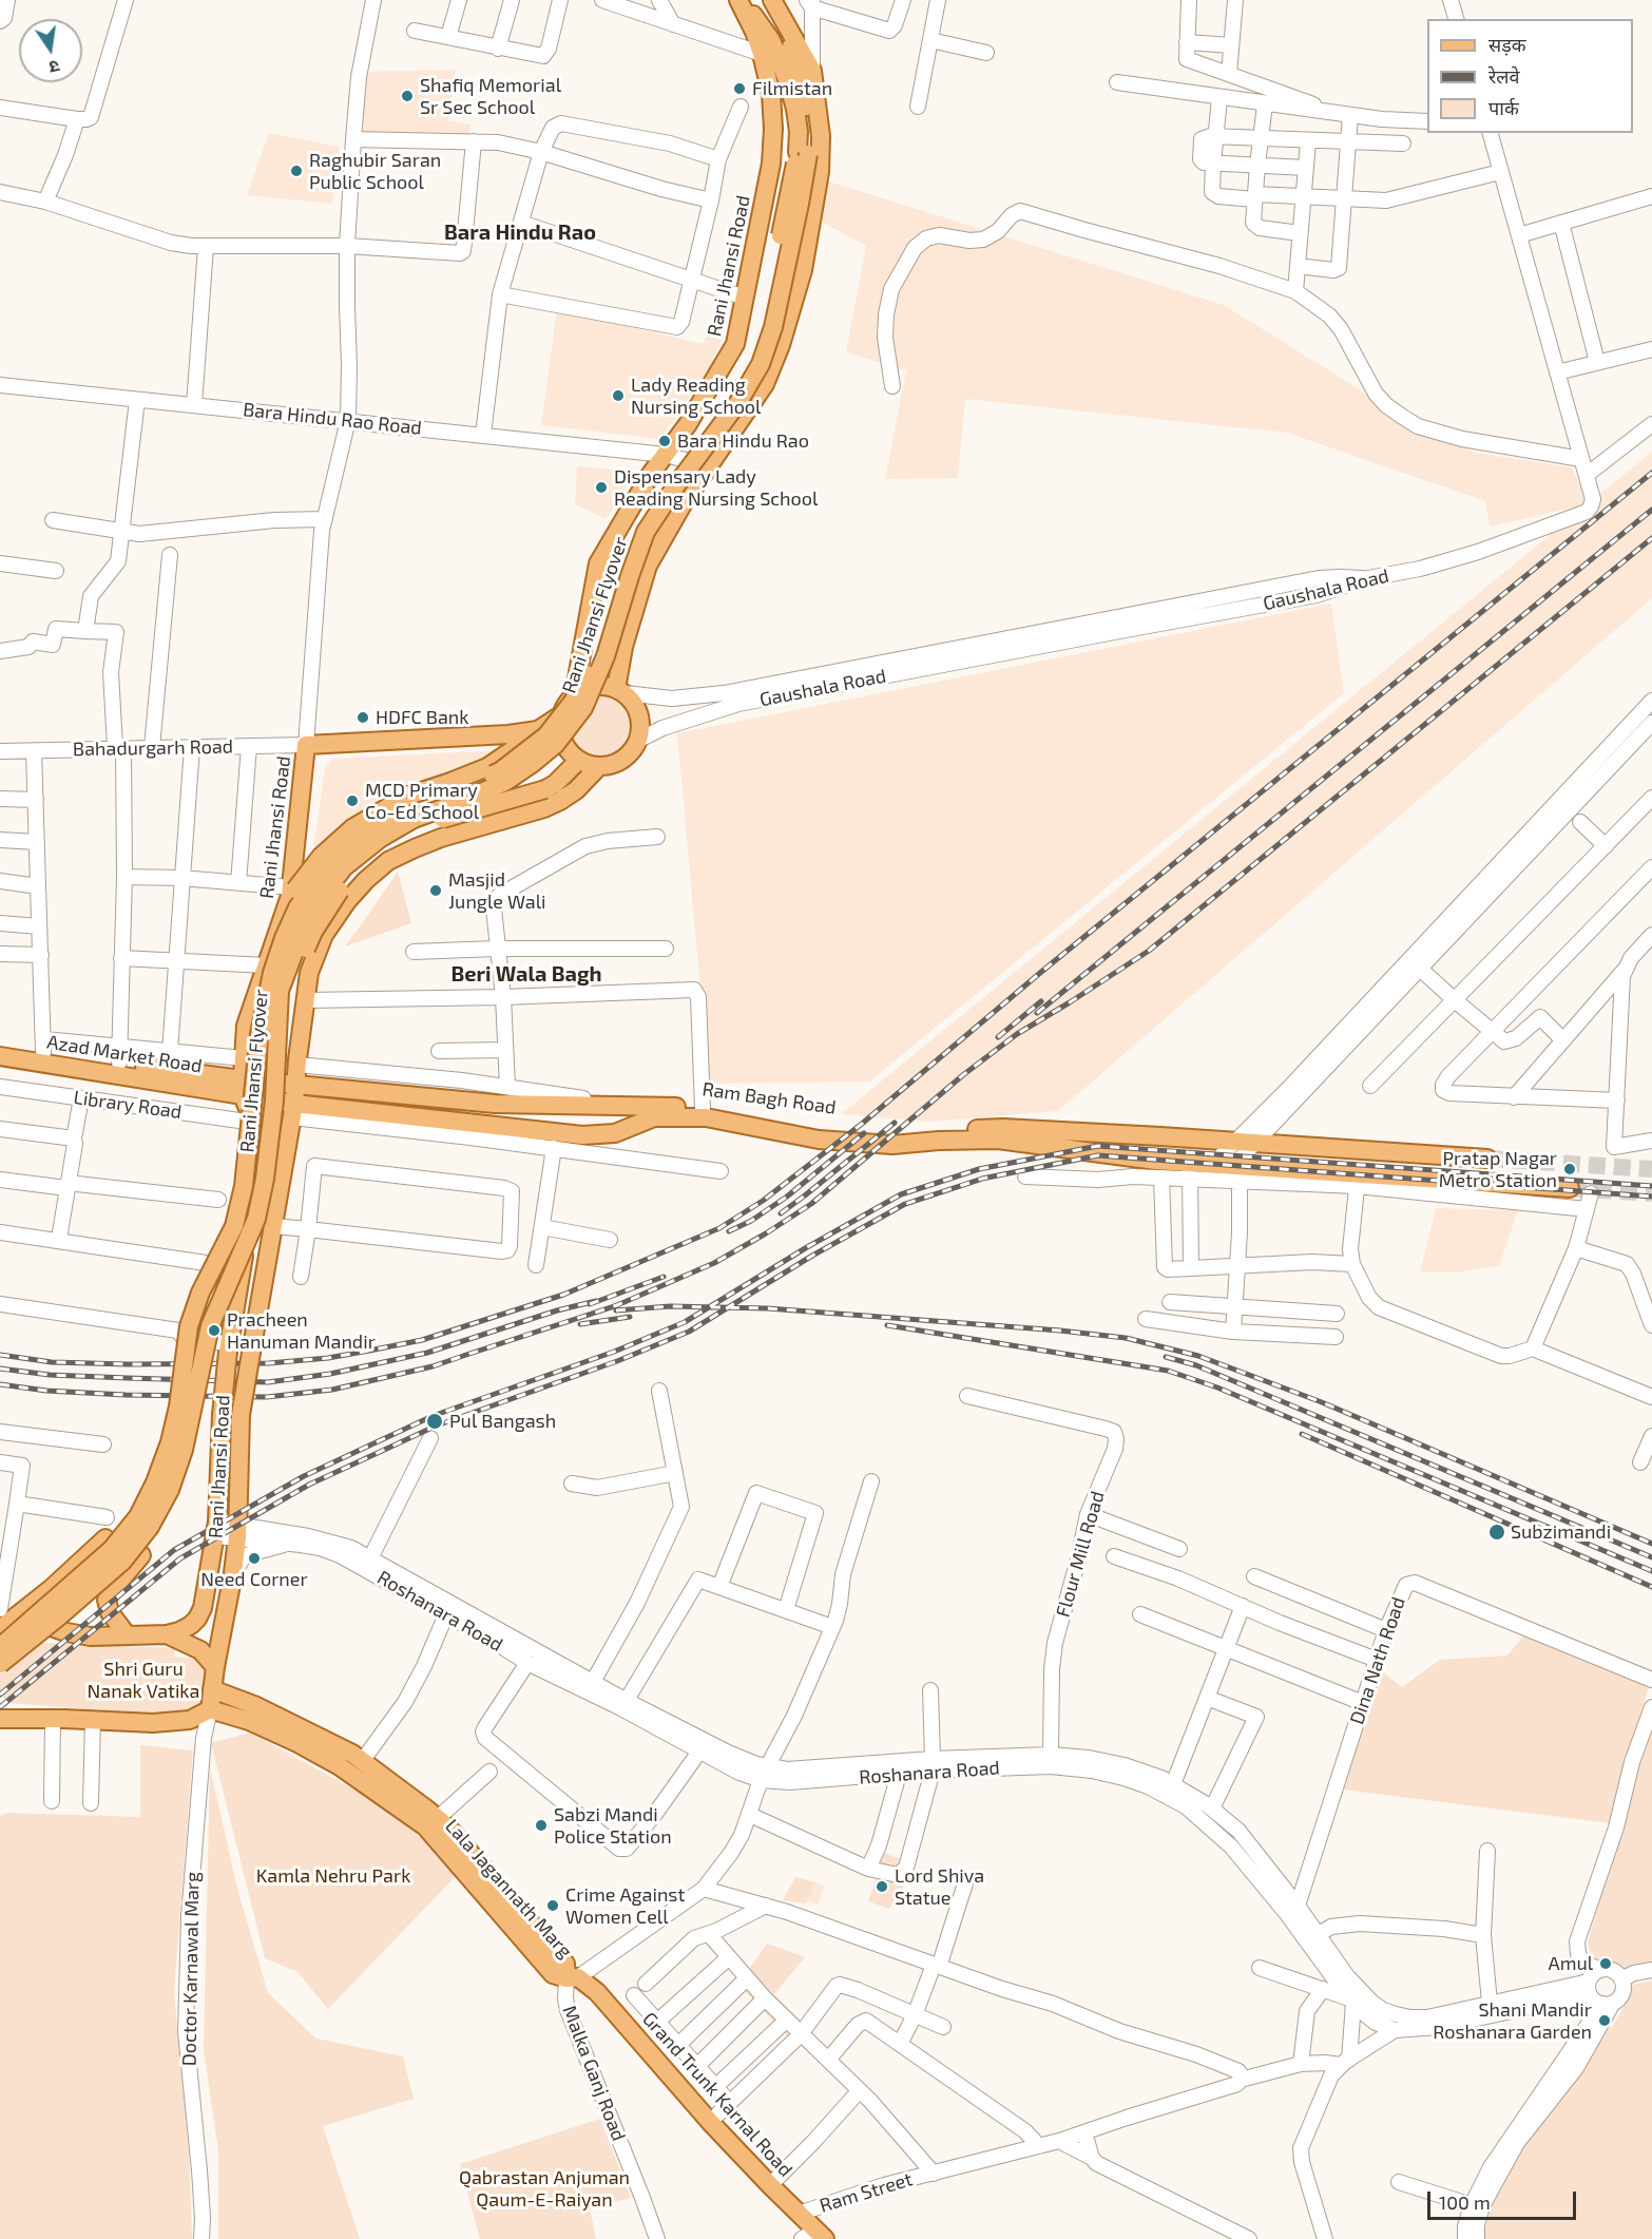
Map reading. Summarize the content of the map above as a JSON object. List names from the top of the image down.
{
  "streets": {
    "main road": [
      "Rani Jhansi Road",
      "Rani Jhansi Flyover",
      "Azad Market Road",
      "Ram Bagh Road",
      "Lala Jagannath Marg",
      "Grand Trunk Karnal Road"
    ],
    "street": [
      "Bara Hindu Rao Road",
      "Gaushala Road",
      "Bahadurgarh Road",
      "Library Road",
      "Flour Mill Road",
      "Roshanara Road",
      "Dina Nath Road",
      "Doctor Karnawal Marg",
      "Malka Ganj Road",
      "Ram Street"
    ]
  },
  "crossings": [
    ["Rani Jhansi Road", "Bara Hindu Rao Road"],
    ["Rani Jhansi Road", "Gaushala Road"],
    ["Rani Jhansi Road", "Rani Jhansi Flyover"],
    ["Rani Jhansi Road", "Bahadurgarh Road"],
    ["Rani Jhansi Road", "Azad Market Road"],
    ["Rani Jhansi Road", "Ram Bagh Road"],
    ["Rani Jhansi Road", "Library Road"],
    ["Rani Jhansi Road", "Roshanara Road"],
    ["Rani Jhansi Road", "Lala Jagannath Marg"],
    ["Rani Jhansi Road", "Doctor Karnawal Marg"],
    ["Azad Market Road", "Ram Bagh Road"],
    ["Flour Mill Road", "Roshanara Road"],
    ["Roshanara Road", "Dina Nath Road"],
    ["Lala Jagannath Marg", "Doctor Karnawal Marg"],
    ["Lala Jagannath Marg", "Malka Ganj Road"],
    ["Lala Jagannath Marg", "Grand Trunk Karnal Road"],
    ["Malka Ganj Road", "Grand Trunk Karnal Road"],
    ["Grand Trunk Karnal Road", "Ram Street"]
  ],
  "districts": ["Bara Hindu Rao", "Beri Wala Bagh"],
  "parks": ["Shri Guru Nanak Vatika", "Kamla Nehru Park", "Qabrastan Anjuman Qaum-E-Raiyan"],
  "places": [
    "Filmistan",
    "Shafiq Memorial Sr Sec School",
    "Raghubir Saran Public School",
    "Lady Reading Nursing School",
    "Bara Hindu Rao",
    "Dispensary Lady Reading Nursing School",
    "HDFC Bank",
    "MCD Primary Co-Ed School",
    "Masjid Jungle Wali",
    "Pratap Nagar Metro Station",
    "Pracheen Hanuman Mandir",
    "Pul Bangash",
    "Subzimandi",
    "Need Corner",
    "Sabzi Mandi Police Station",
    "Lord Shiva Statue",
    "Crime Against Women Cell",
    "Amul",
    "Shani Mandir Roshanara Garden"
  ],
  "legend": ["सड़क", "रेलवे", "पार्क"],
  "scale_bar": "100 m",
  "north": "bottom"
}
